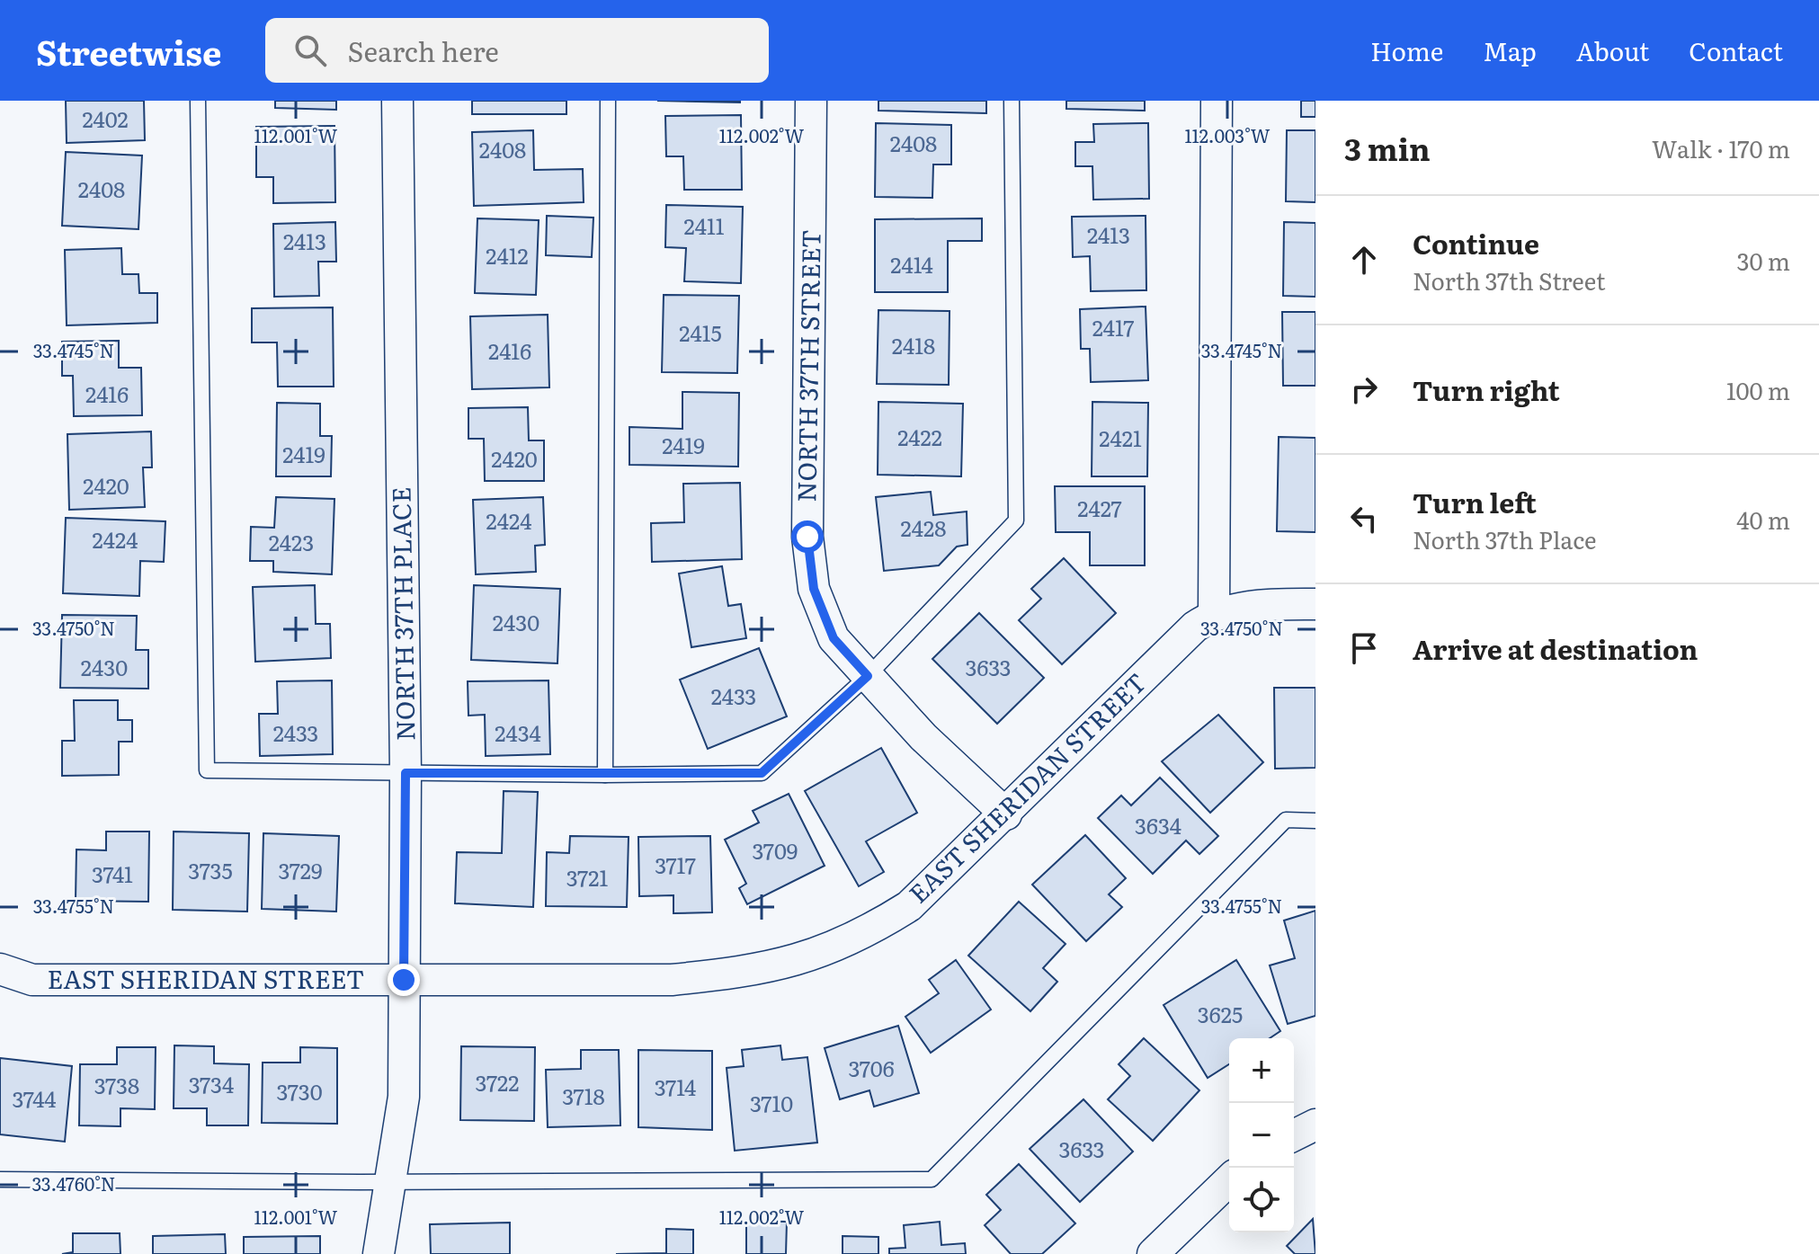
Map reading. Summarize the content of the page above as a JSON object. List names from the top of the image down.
{
  "streets": {
    "street": ["NORTH 37TH STREET", "NORTH 37TH PLACE", "EAST SHERIDAN STREET"]
  },
  "crossings": [
    ["NORTH 37TH STREET", "EAST SHERIDAN STREET"],
    ["NORTH 37TH PLACE", "EAST SHERIDAN STREET"]
  ],
  "house_numbers": [
    "2402",
    "2408",
    "2408",
    "2408",
    "2411",
    "2413",
    "2413",
    "2412",
    "2414",
    "2417",
    "2415",
    "2418",
    "2416",
    "2416",
    "2422",
    "2421",
    "2419",
    "2419",
    "2420",
    "2420",
    "2427",
    "2424",
    "2428",
    "2424",
    "2423",
    "2430",
    "2430",
    "3633",
    "2433",
    "2433",
    "2434",
    "3634",
    "3709",
    "3717",
    "3735",
    "3729",
    "3741",
    "3721",
    "3625",
    "3706",
    "3722",
    "3734",
    "3738",
    "3714",
    "3730",
    "3718",
    "3744",
    "3710",
    "3633"
  ],
  "page": {
    "header": "Streetwise",
    "search": "Search here",
    "nav": [
      "Home",
      "Map",
      "About",
      "Contact"
    ],
    "heading": ["3 min", "Walk · 170 m"],
    "list": [
      ["Continue", "North 37th Street", "30 m"],
      ["Turn right", "100 m"],
      ["Turn left", "North 37th Place", "40 m"],
      "Arrive at destination"
    ],
    "map_buttons": ["+", "−"]
  },
  "coordinates": [
    "112.001°W",
    "112.002°W",
    "112.003°W",
    "33.4745°N",
    "33.4750°N",
    "33.4755°N",
    "33.4760°N"
  ]
}
